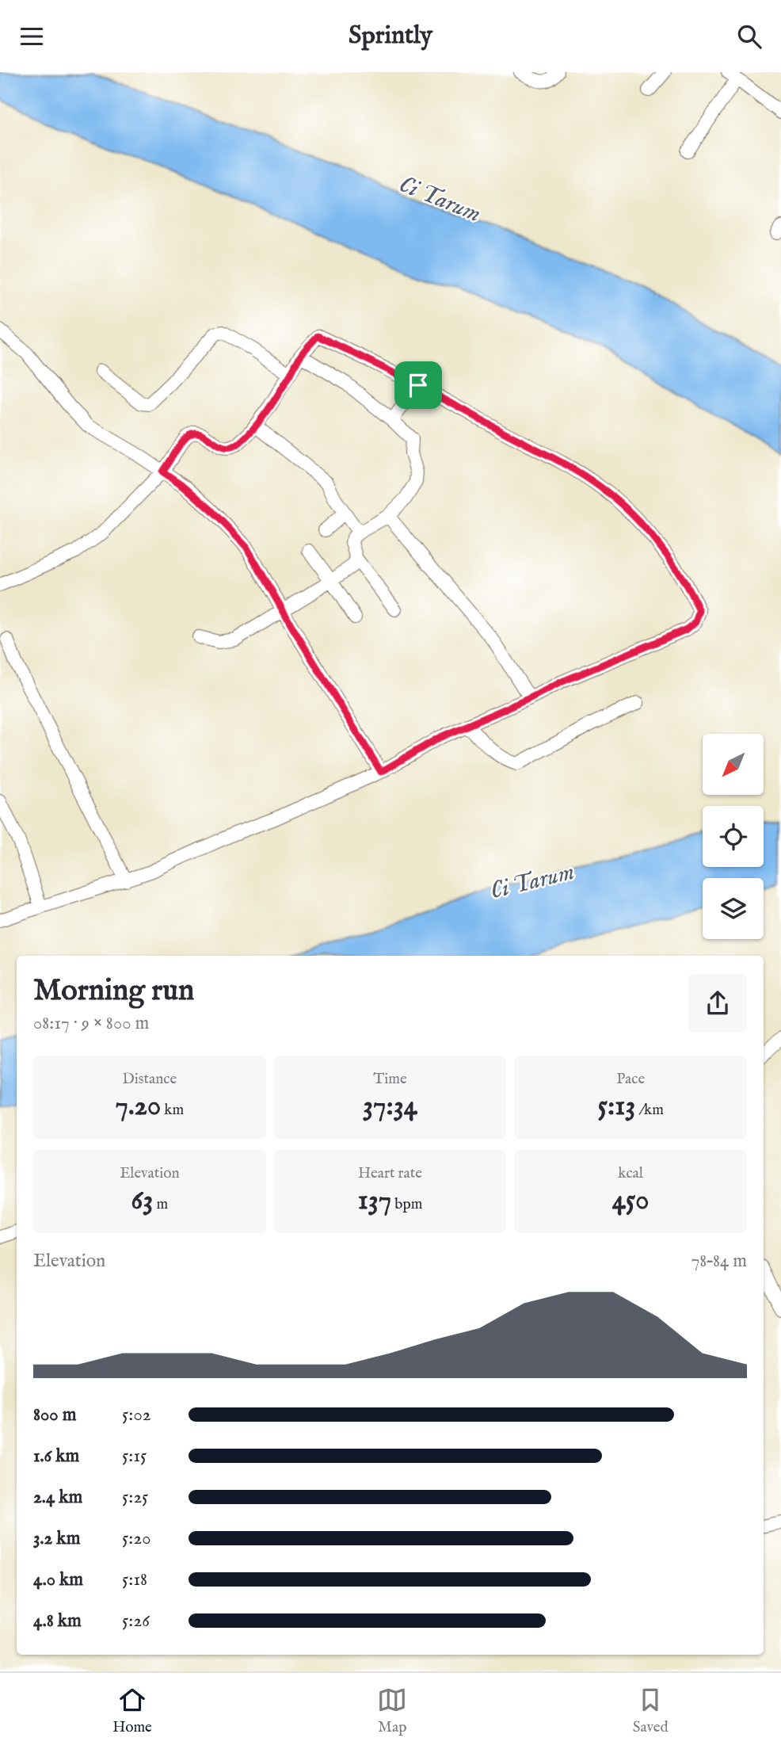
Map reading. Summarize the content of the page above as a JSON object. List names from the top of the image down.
{
  "water": ["Ci Tarum"],
  "north": "bottom left",
  "page": {
    "header": "Sprintly",
    "heading": ["Morning run", "08:17 · 9 × 800 m"],
    "stats": [
      ["Distance", "7.20 km"],
      ["Time", "37:34"],
      ["Pace", "5:13 /km"],
      ["Elevation", "63 m"],
      ["Heart rate", "137 bpm"],
      ["kcal", "450"]
    ],
    "chart": ["Elevation", "78–84 m"],
    "list": [
      {
        "name": "800 m",
        "note": "5:02"
      },
      {
        "name": "1.6 km",
        "note": "5:15"
      },
      {
        "name": "2.4 km",
        "note": "5:25"
      },
      {
        "name": "3.2 km",
        "note": "5:20"
      },
      {
        "name": "4.0 km",
        "note": "5:18"
      },
      {
        "name": "4.8 km",
        "note": "5:26"
      }
    ],
    "tabs": ["Home", "Map", "Saved"]
  }
}
